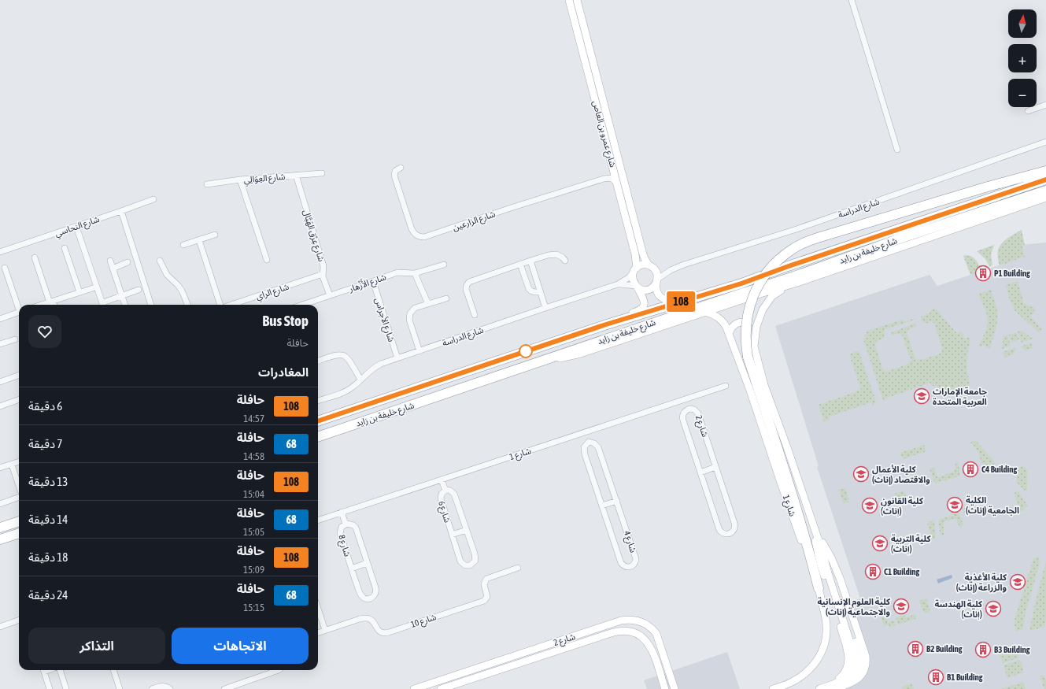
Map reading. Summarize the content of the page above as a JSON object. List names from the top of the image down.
{
  "streets": {
    "highway": ["شارع خليفة بن زايد"],
    "street": [
      "شارع عمرو بن العاص",
      "شارع العِوَالِي",
      "شارع الدراسة",
      "شارع الزارعين",
      "شارع النحاسي",
      "شارع عِرْق الهَيَّال",
      "شارع الأَزْهار",
      "شارع الراي",
      "شارع الأجراس",
      "شارع 2",
      "شارع 1",
      "شارع 6",
      "شارع 4",
      "شارع 8",
      "شارع 10"
    ]
  },
  "crossings": [
    ["شارع عمرو بن العاص", "شارع الدراسة"],
    ["شارع العِوَالِي", "شارع عِرْق الهَيَّال"],
    ["شارع الدراسة", "شارع الأجراس"],
    ["شارع عِرْق الهَيَّال", "شارع الأَزْهار"],
    ["شارع عِرْق الهَيَّال", "شارع الراي"],
    ["شارع الأَزْهار", "شارع الأجراس"],
    ["شارع 2", "شارع 1"],
    ["شارع 1", "شارع 6"],
    ["شارع 1", "شارع 8"]
  ],
  "places": {
    "building": [
      "P1 Building",
      "C4 Building",
      "C1 Building",
      "B2 Building",
      "B3 Building",
      "B1 Building"
    ],
    "school or university": [
      "جامعة الإمارات العربية المتحدة",
      "كلية الأعمال والاقتصاد (إناث)",
      "الكلية الجامعية (إناث)",
      "كلية القانون (إناث)",
      "كلية التربية (إناث)",
      "كلية الأغذية والزراعة (إناث)",
      "كلية العلوم الإنسانية والاجتماعية (إناث)",
      "كلية الهندسة (إناث)"
    ]
  },
  "lines": ["bus line 108"],
  "north": "top",
  "page": {
    "on_map": "108",
    "map_buttons": ["+", "−"],
    "heading": [
      ["Bus Stop", "حافلة"],
      "المغادرات"
    ],
    "list": [
      {
        "mark": "108",
        "name": "حافلة",
        "note": "14:57",
        "value": "6 دقيقة"
      },
      {
        "mark": "68",
        "name": "حافلة",
        "note": "14:58",
        "value": "7 دقيقة"
      },
      {
        "mark": "108",
        "name": "حافلة",
        "note": "15:04",
        "value": "13 دقيقة"
      },
      {
        "mark": "68",
        "name": "حافلة",
        "note": "15:05",
        "value": "14 دقيقة"
      },
      {
        "mark": "108",
        "name": "حافلة",
        "note": "15:09",
        "value": "18 دقيقة"
      },
      {
        "mark": "68",
        "name": "حافلة",
        "note": "15:15",
        "value": "24 دقيقة"
      }
    ],
    "buttons": ["الاتجاهات", "التذاكر"]
  }
}
